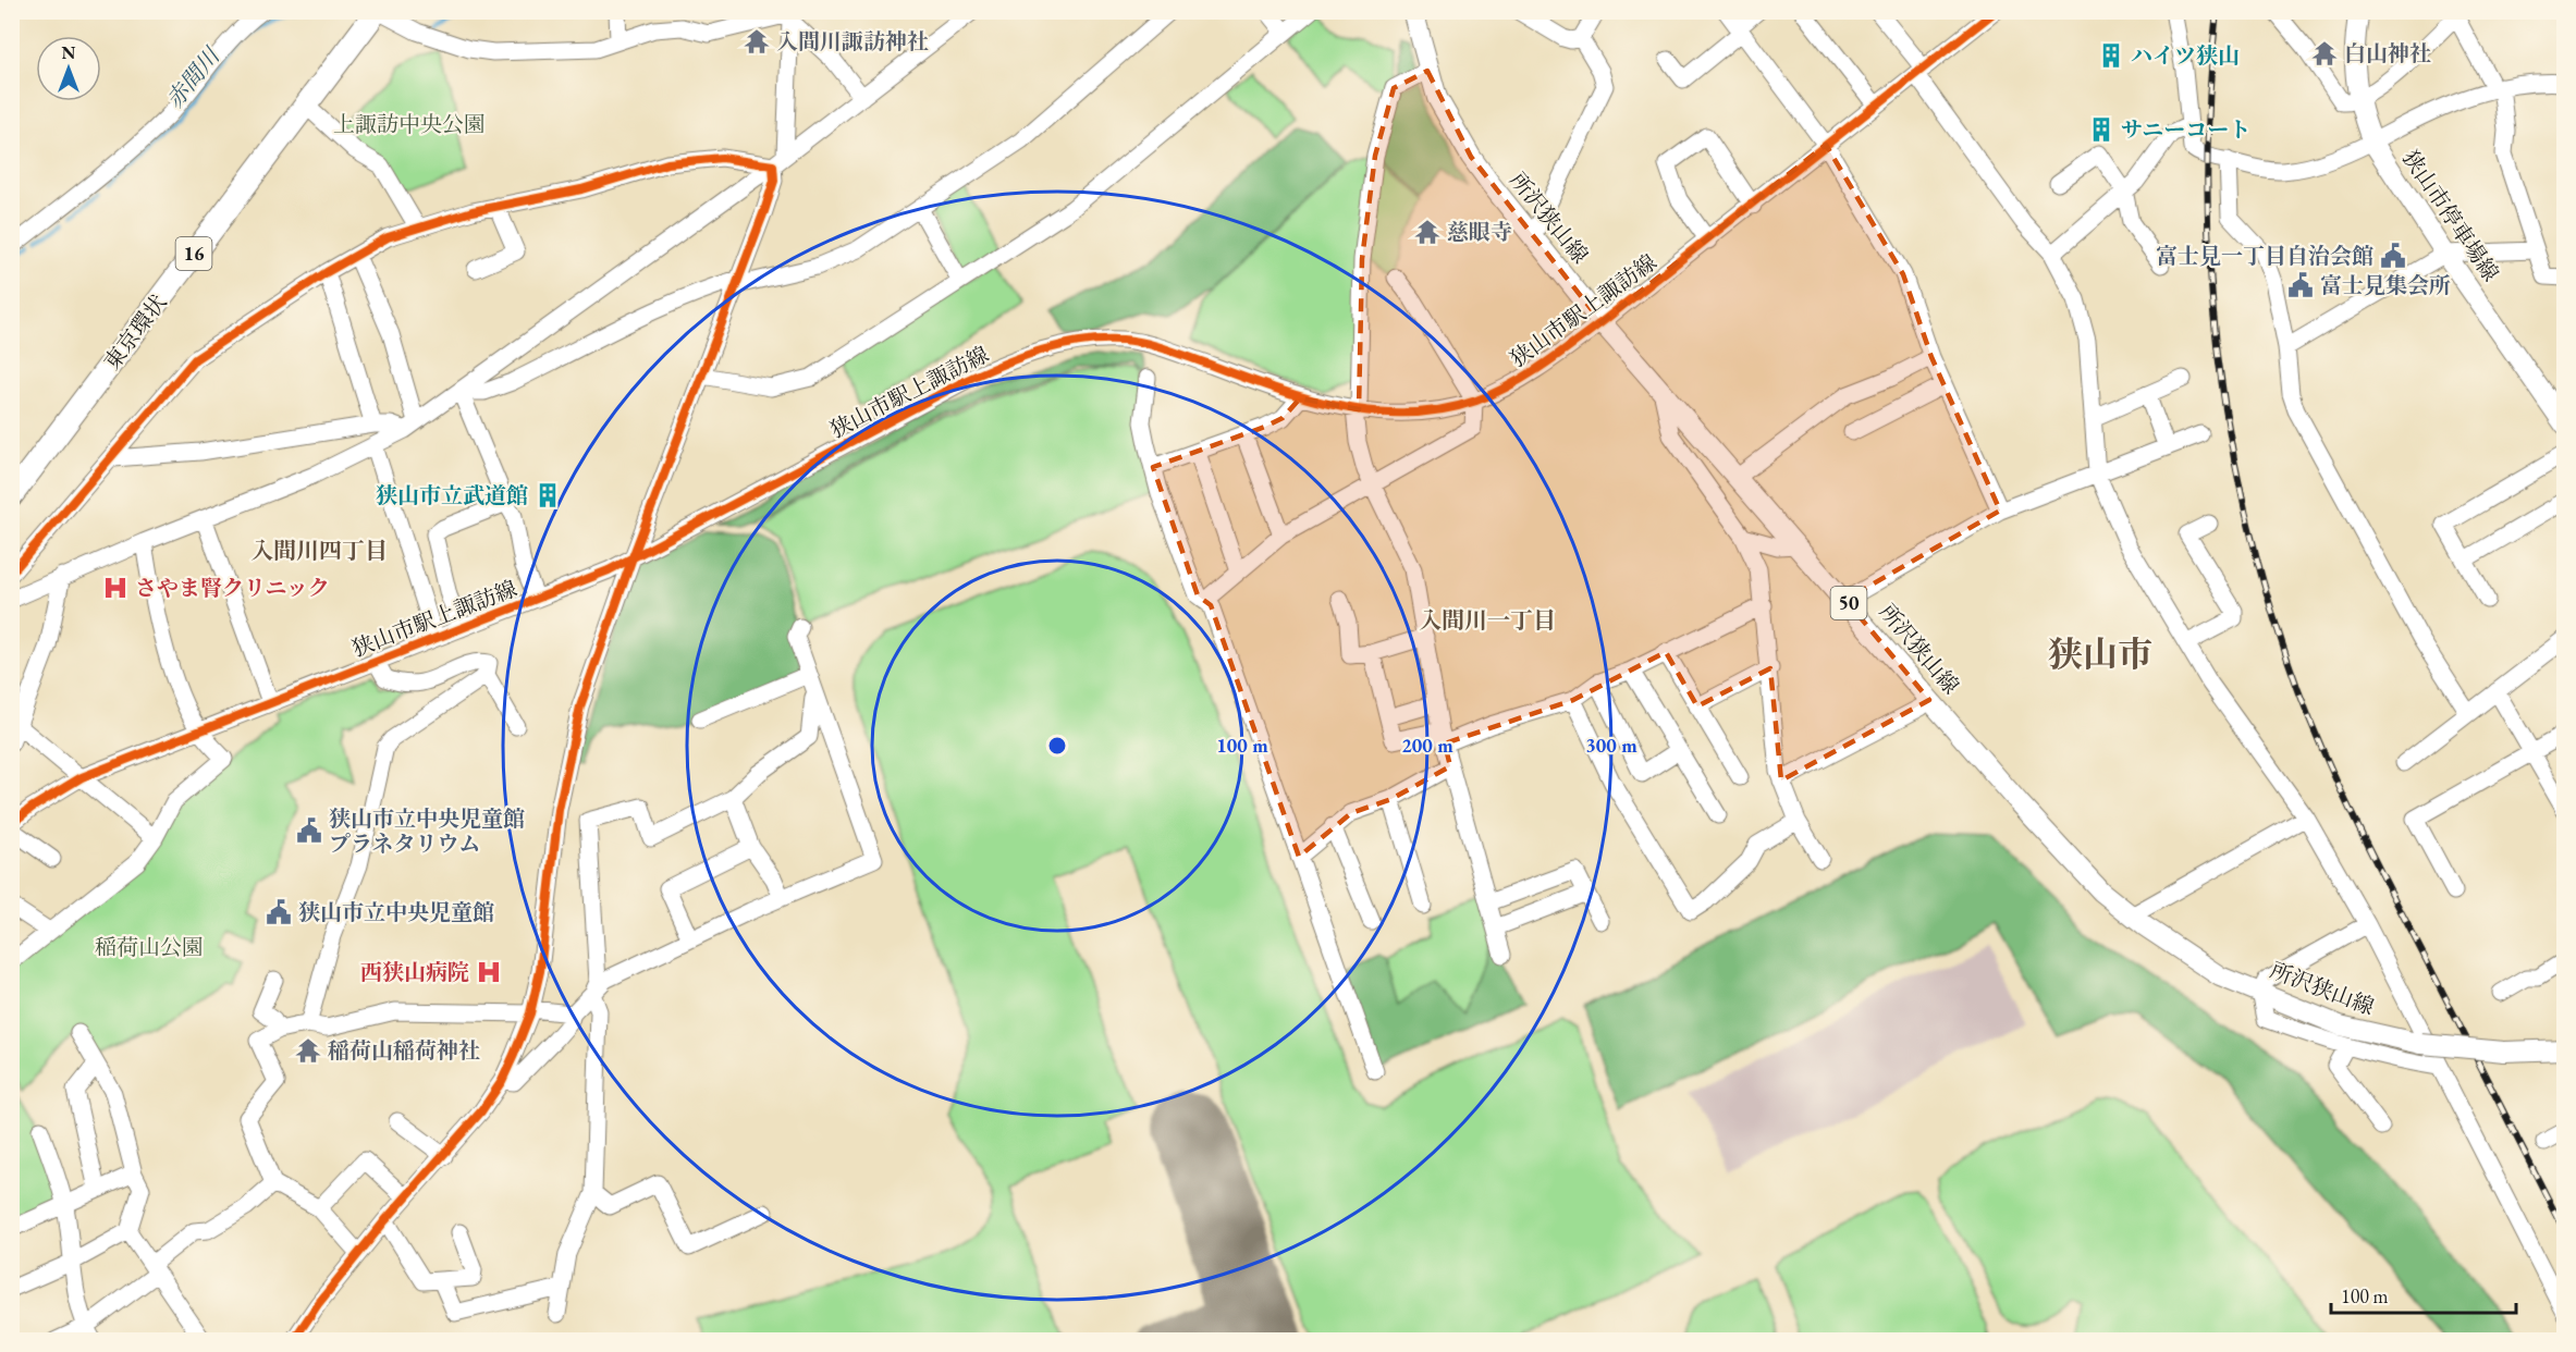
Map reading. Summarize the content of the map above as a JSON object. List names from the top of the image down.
{
  "streets": {
    "highway": ["16", "東京環状"],
    "main road": ["狭山市停車場線", "所沢狭山線", "50"],
    "street": ["狭山市駅上諏訪線"]
  },
  "crossings": [
    ["所沢狭山線", "狭山市駅上諏訪線"]
  ],
  "districts": ["入間川四丁目", "入間川一丁目", "狭山市"],
  "water": ["赤間川"],
  "parks": ["上諏訪中央公園", "稲荷山公園"],
  "places": {
    "temple": [
      "入間川諏訪神社",
      "白山神社",
      "慈眼寺",
      "稲荷山稲荷神社"
    ],
    "building": ["ハイツ狭山", "サニーコート", "狭山市立武道館"],
    "public building": [
      "富士見一丁目自治会館",
      "富士見集会所",
      "狭山市立中央児童館 プラネタリウム",
      "狭山市立中央児童館"
    ],
    "hospital": ["さやま腎クリニック", "西狭山病院"]
  },
  "scale_bar": "100 m",
  "north": "top",
  "rings": ["100 m", "200 m", "300 m"]
}
